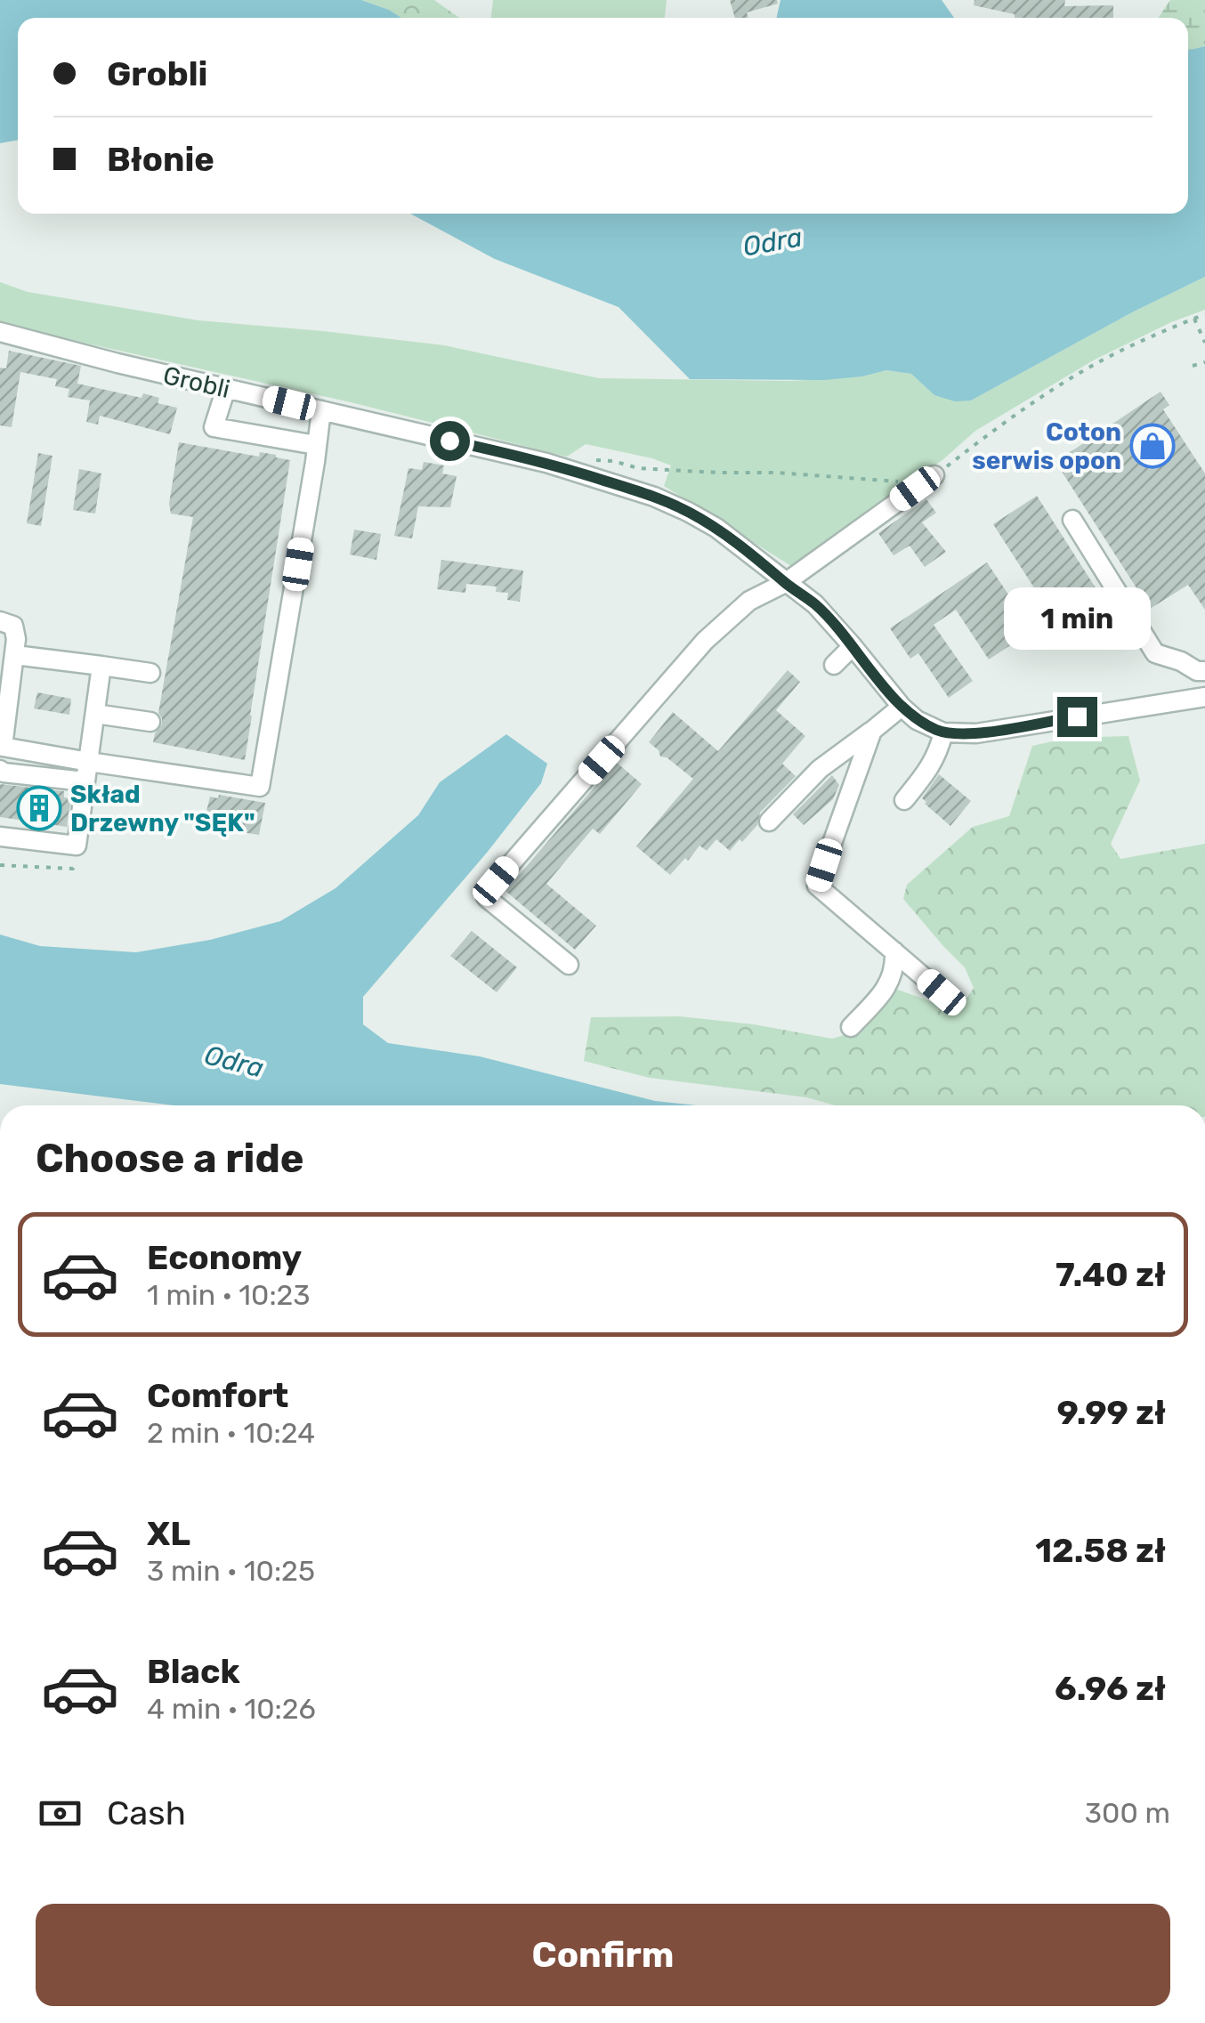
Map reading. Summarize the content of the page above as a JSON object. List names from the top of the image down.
{
  "streets": {
    "street": ["Grobli"]
  },
  "water": ["Odra"],
  "places": {
    "shop": ["Coton serwis opon"],
    "building": ["Skład Drzewny \"SĘK\""]
  },
  "page": {
    "banner": ["Grobli", "Błonie"],
    "bubble": "1 min",
    "heading": "Choose a ride",
    "list": [
      {
        "name": "Economy",
        "note": "1 min · 10:23",
        "value": "7.40 zł"
      },
      {
        "name": "Comfort",
        "note": "2 min · 10:24",
        "value": "9.99 zł"
      },
      {
        "name": "XL",
        "note": "3 min · 10:25",
        "value": "12.58 zł"
      },
      {
        "name": "Black",
        "note": "4 min · 10:26",
        "value": "6.96 zł"
      }
    ],
    "pay": ["Cash", "300 m"],
    "buttons": "Confirm"
  }
}
